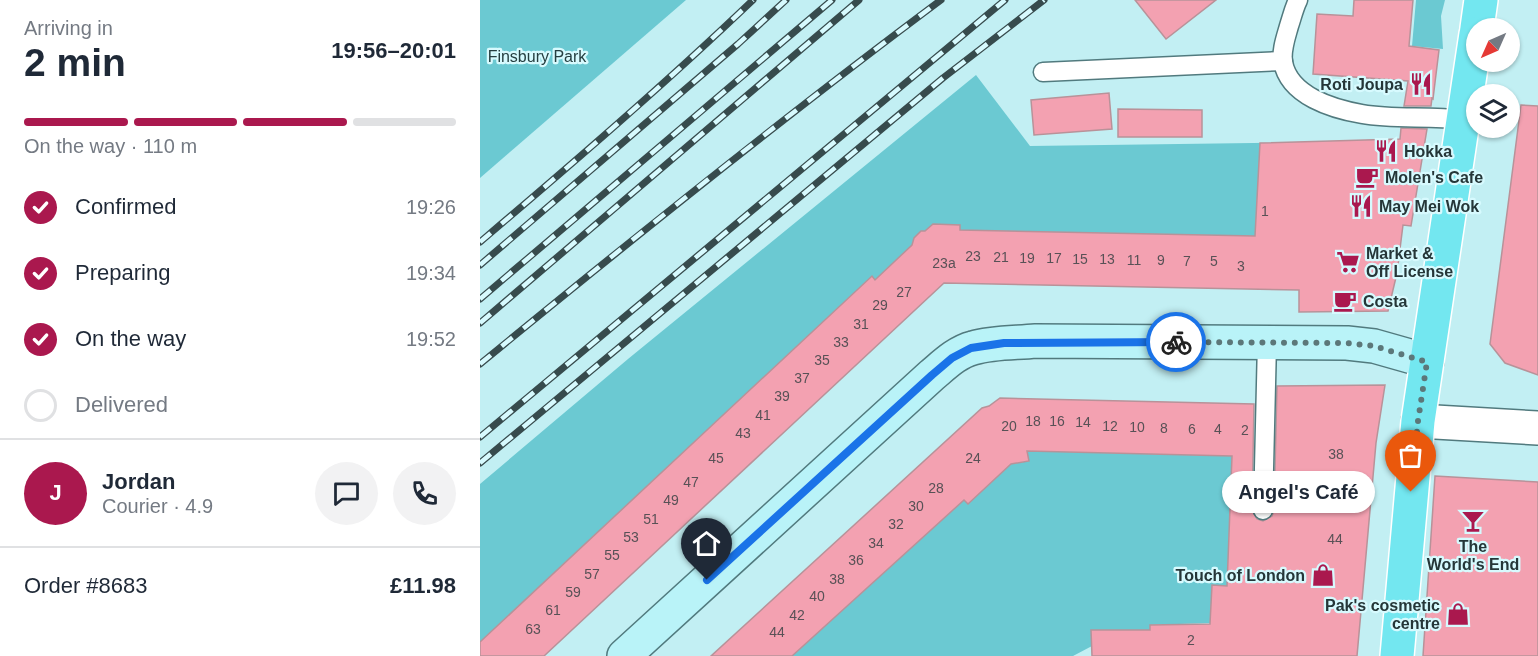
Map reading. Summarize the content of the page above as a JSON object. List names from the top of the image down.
{
  "parks": ["Finsbury Park"],
  "places": {
    "restaurant": ["Roti Joupa", "Hokka", "May Mei Wok"],
    "cafe": ["Molen's Cafe", "Costa"],
    "supermarket": ["Market & Off License"],
    "other": ["Angel's Café"],
    "bar": ["The World's End"],
    "shop": ["Touch of London", "Pak's cosmetic centre"]
  },
  "house_numbers": [
    "1",
    "23",
    "21",
    "19",
    "17",
    "15",
    "13",
    "11",
    "9",
    "7",
    "5",
    "23a",
    "3",
    "27",
    "29",
    "31",
    "33",
    "35",
    "37",
    "39",
    "41",
    "18",
    "16",
    "14",
    "20",
    "12",
    "10",
    "8",
    "6",
    "4",
    "2",
    "43",
    "38",
    "45",
    "24",
    "47",
    "28",
    "49",
    "30",
    "51",
    "32",
    "53",
    "44",
    "34",
    "55",
    "36",
    "57",
    "38",
    "59",
    "40",
    "61",
    "42",
    "63",
    "44",
    "2"
  ],
  "north": "bottom left",
  "page": {
    "heading": ["2 min", "Arriving in", "19:56–20:01"],
    "panel": [
      "Jordan",
      "Courier · 4.9",
      "Order #8683",
      "£11.98"
    ],
    "bar": "On the way · 110 m",
    "list": [
      ["Confirmed", "19:26"],
      ["Preparing", "19:34"],
      ["On the way", "19:52"],
      "Delivered"
    ],
    "round": "J",
    "bubble": "Angel's Café"
  }
}
